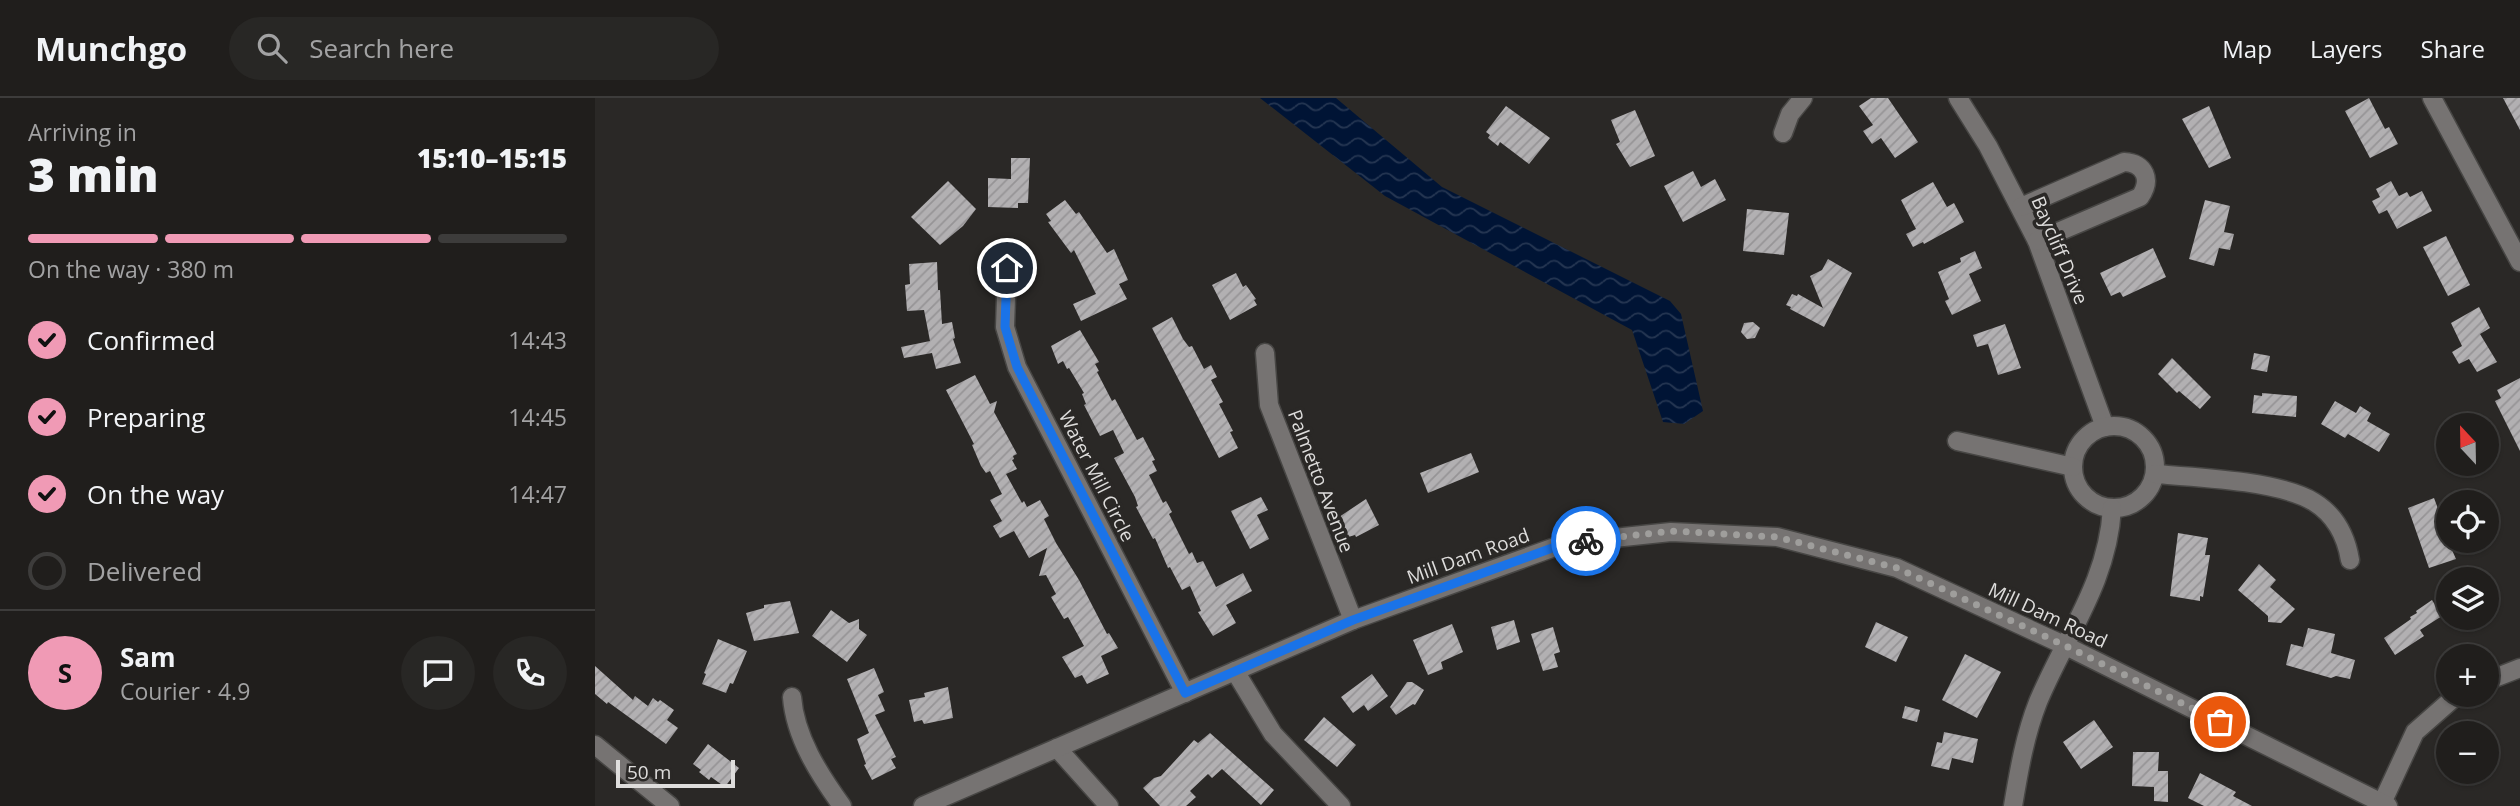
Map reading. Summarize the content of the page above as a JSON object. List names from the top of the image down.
{
  "streets": {
    "street": [
      "Baycliff Drive",
      "Water Mill Circle",
      "Palmetto Avenue",
      "Mill Dam Road"
    ]
  },
  "crossings": [
    ["Water Mill Circle", "Mill Dam Road"],
    ["Palmetto Avenue", "Mill Dam Road"]
  ],
  "scale_bar": "50 m",
  "north": "top",
  "page": {
    "header": "Munchgo",
    "search": "Search here",
    "nav": ["Map", "Layers", "Share"],
    "heading": ["3 min", "Arriving in", "15:10–15:15"],
    "panel": ["Sam", "Courier · 4.9"],
    "bar": "On the way · 380 m",
    "list": [
      ["Confirmed", "14:43"],
      ["Preparing", "14:45"],
      ["On the way", "14:47"],
      "Delivered"
    ],
    "map_buttons": ["+", "−"],
    "round": "S",
    "scale": "50 m"
  }
}
